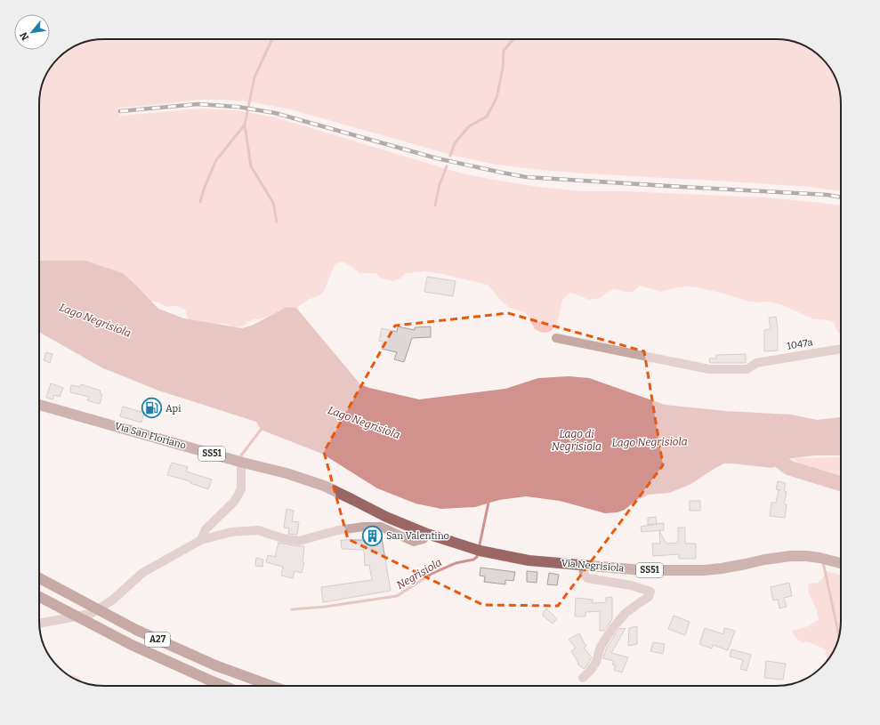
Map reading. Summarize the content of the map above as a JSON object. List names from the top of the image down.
{
  "streets": {
    "highway": ["A27"],
    "main road": ["Via San Floriano", "SS51", "Via Negrisiola"],
    "street": ["1047a"]
  },
  "crossings": [
    ["Via San Floriano", "Via Negrisiola"]
  ],
  "water": ["Lago Negrisiola", "Lago di Negrisiola", "Negrisiola"],
  "places": {
    "fuel station": ["Api"],
    "building": ["San Valentino"]
  },
  "north": "bottom left"
}
